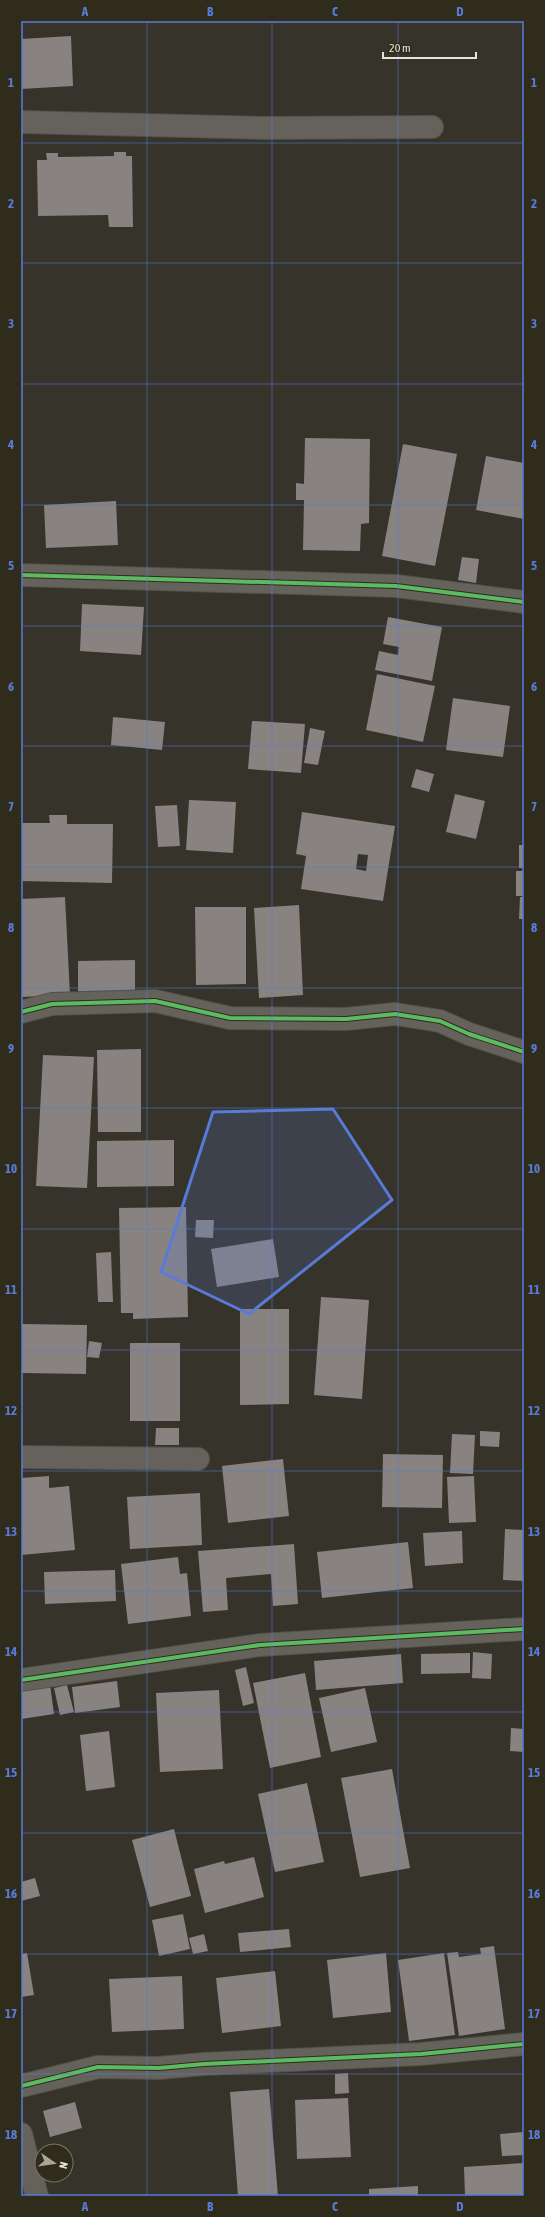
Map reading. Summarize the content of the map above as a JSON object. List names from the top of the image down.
{
  "scale_bar": "20 m",
  "north": "right",
  "grid": {
    "columns": [
      "A",
      "B",
      "C",
      "D"
    ],
    "rows": [
      "1",
      "2",
      "3",
      "4",
      "5",
      "6",
      "7",
      "8",
      "9",
      "10",
      "11",
      "12",
      "13",
      "14",
      "15",
      "16",
      "17",
      "18"
    ]
  }
}
